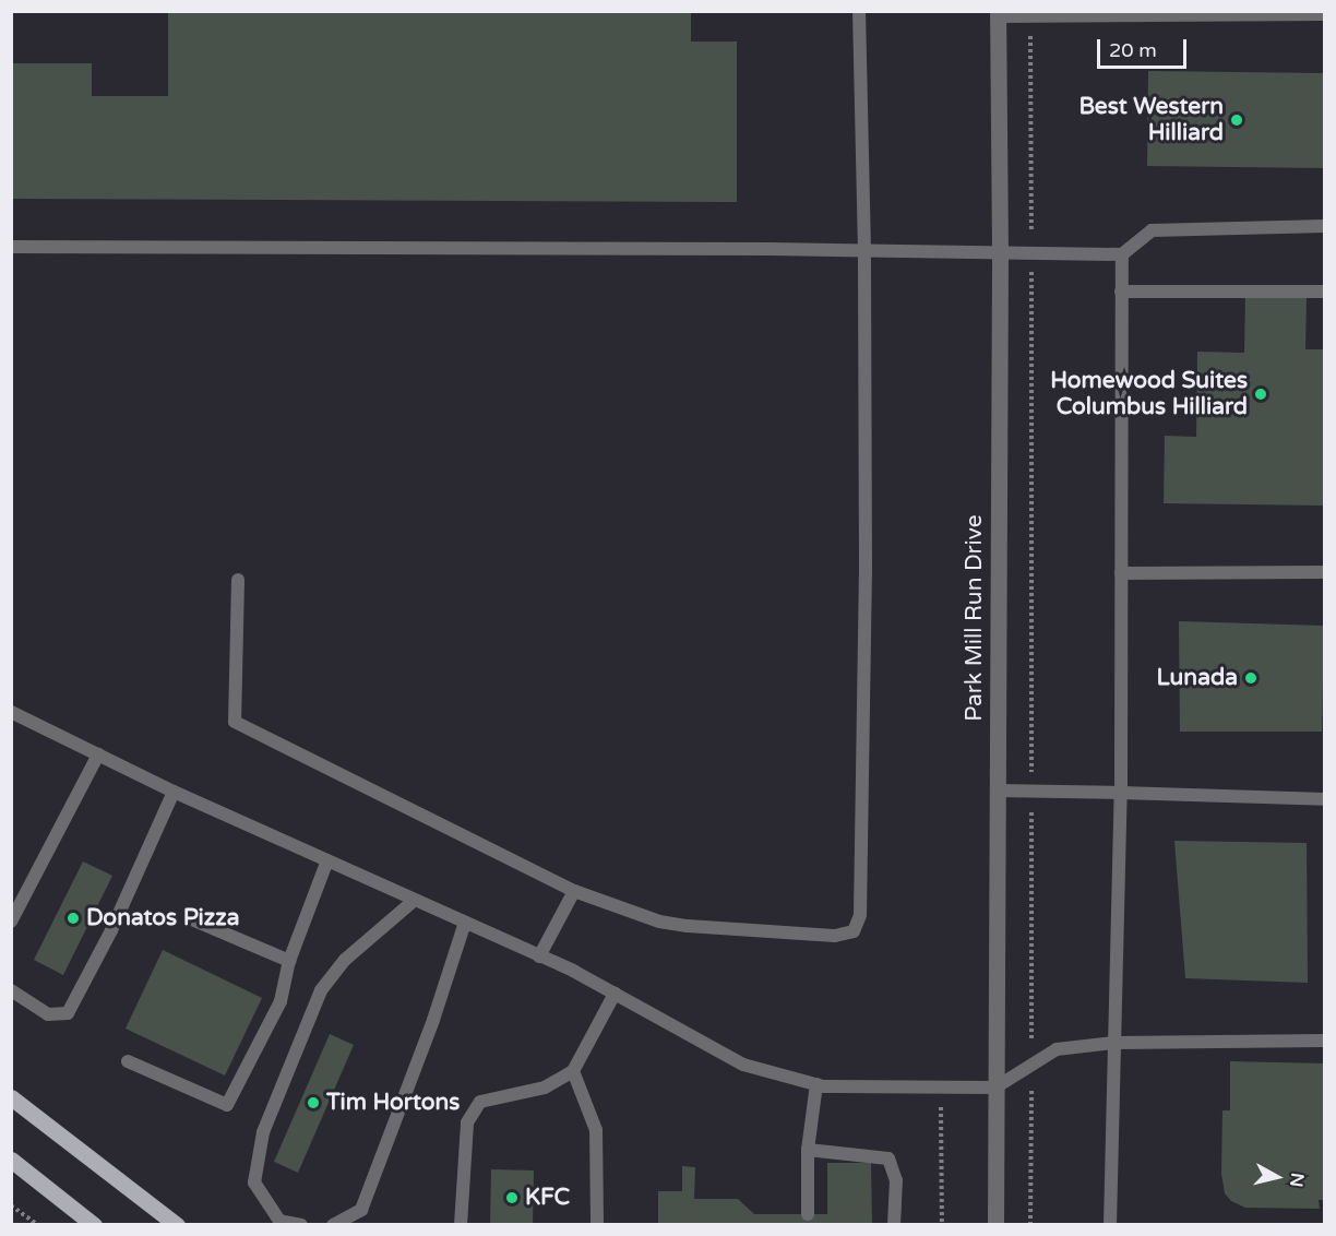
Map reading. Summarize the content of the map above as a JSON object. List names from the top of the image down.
{
  "streets": {
    "street": ["Park Mill Run Drive"]
  },
  "places": [
    "Best Western Hilliard",
    "Homewood Suites Columbus Hilliard",
    "Lunada",
    "Donatos Pizza",
    "Tim Hortons",
    "KFC"
  ],
  "scale_bar": "20 m",
  "north": "right"
}
